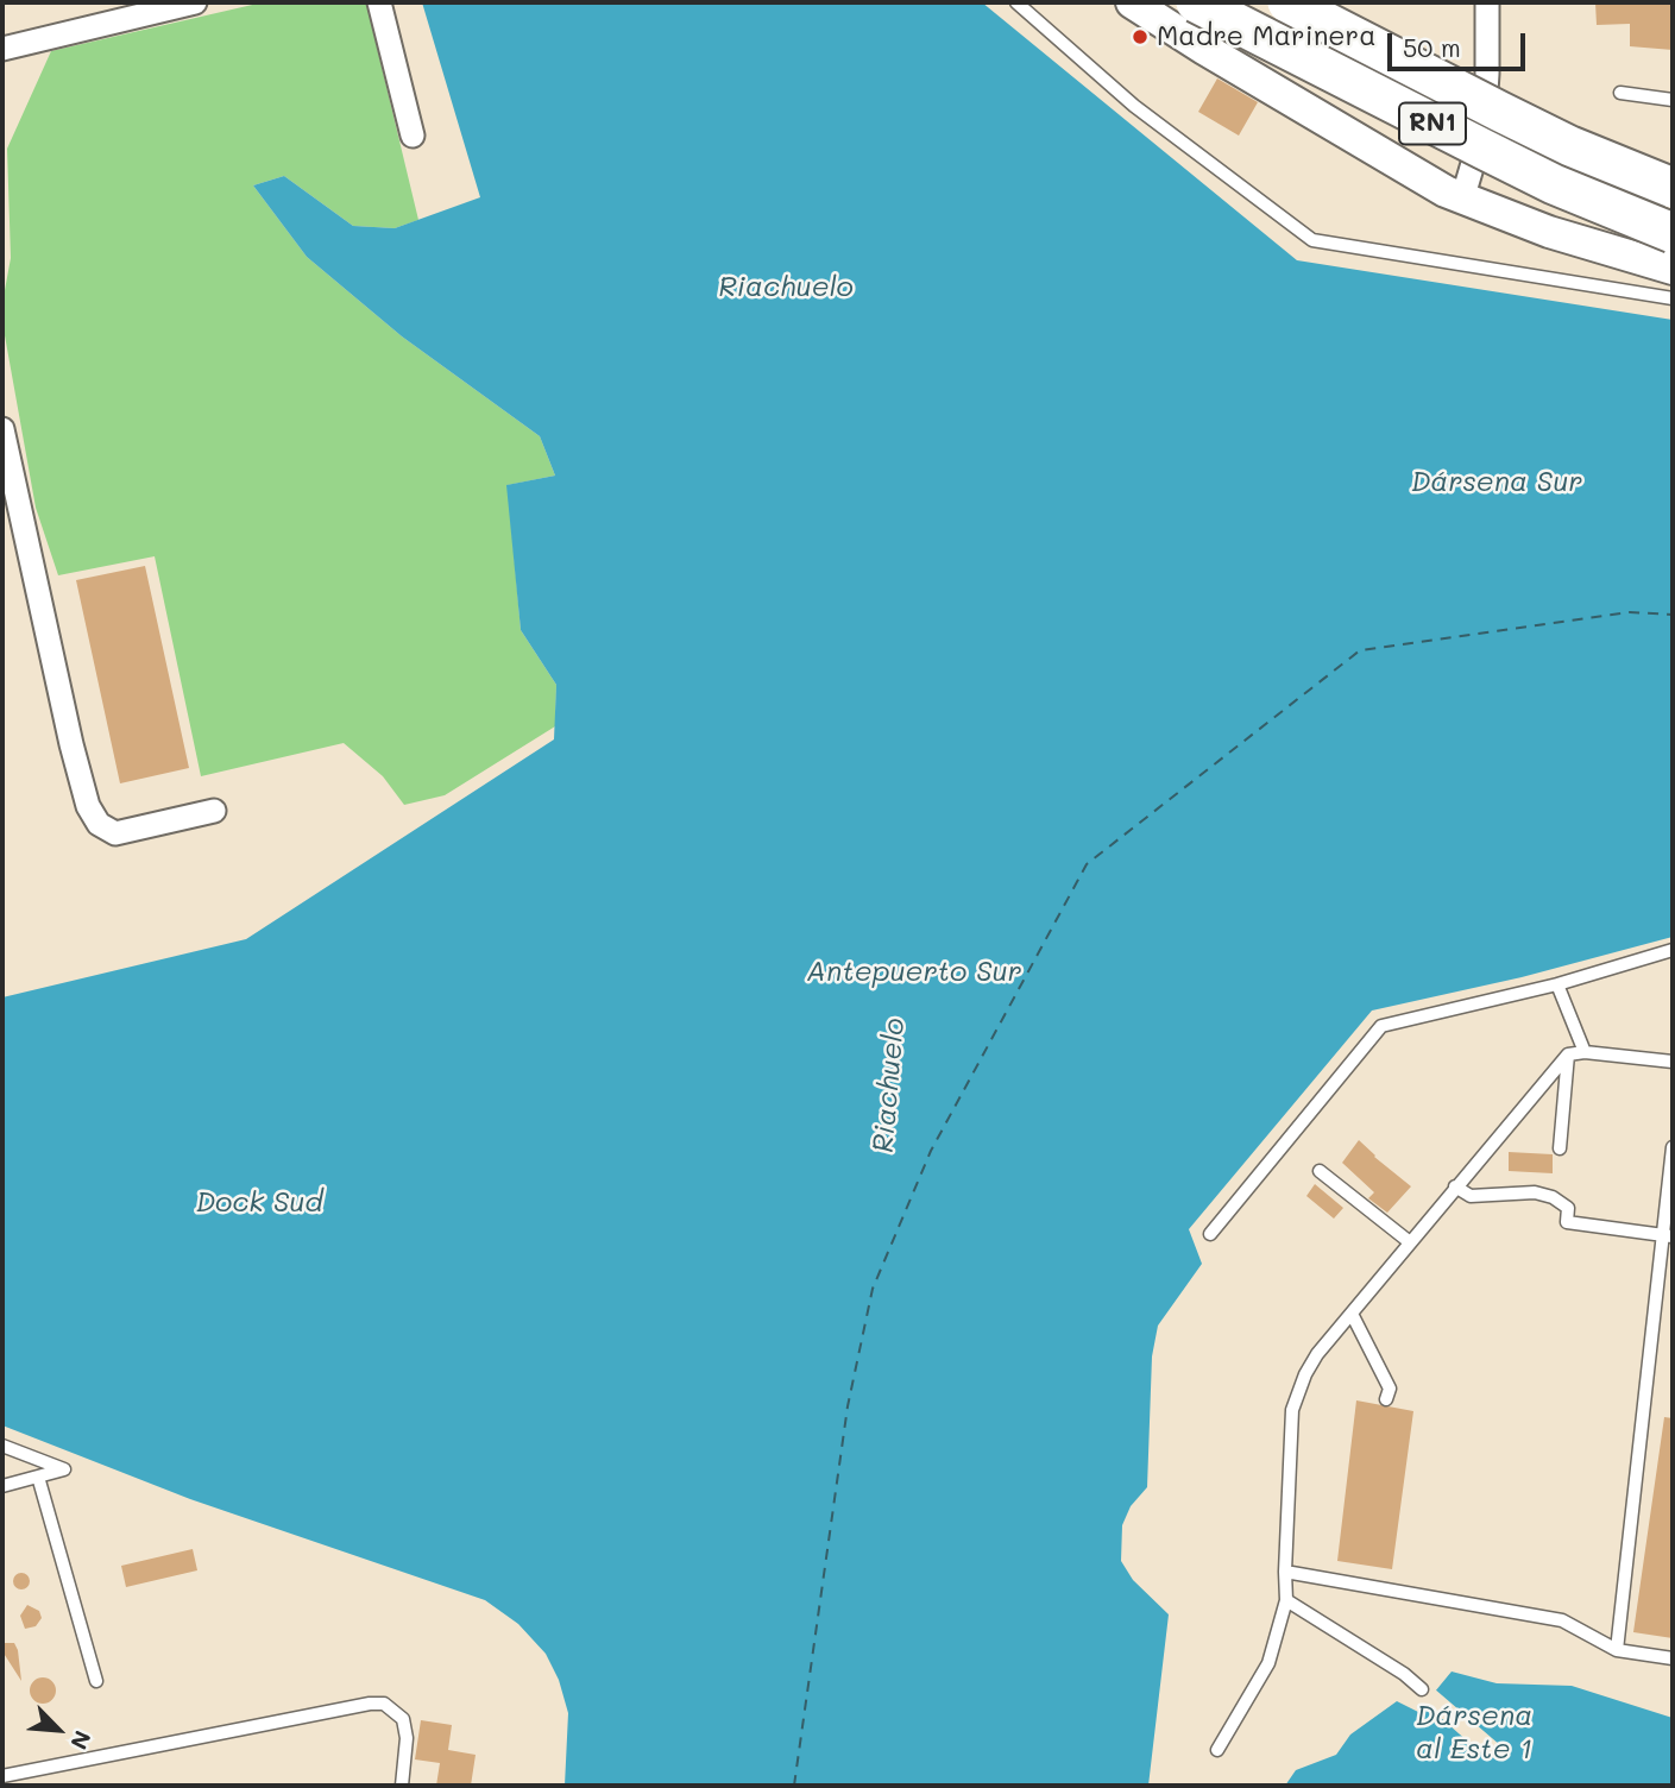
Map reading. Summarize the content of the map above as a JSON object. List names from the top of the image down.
{
  "streets": {
    "highway": ["RN1"]
  },
  "water": [
    "Riachuelo",
    "Dársena Sur",
    "Antepuerto Sur",
    "Dock Sud",
    "Dársena al Este 1"
  ],
  "places": ["Madre Marinera"],
  "scale_bar": "50 m",
  "north": "bottom right"
}
